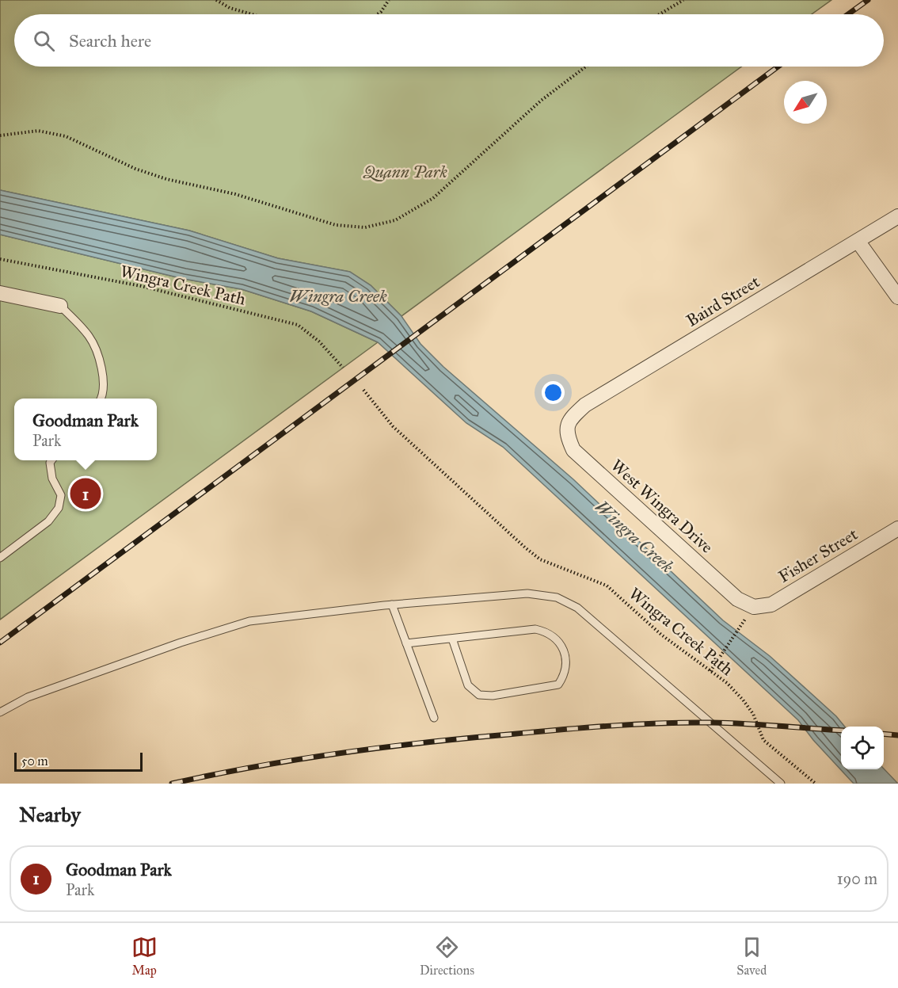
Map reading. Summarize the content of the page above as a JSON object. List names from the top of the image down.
{
  "streets": {
    "street": ["Baird Street", "West Wingra Drive", "Fisher Street"],
    "path": ["Wingra Creek Path"]
  },
  "crossings": [
    ["Baird Street", "West Wingra Drive"],
    ["West Wingra Drive", "Fisher Street"]
  ],
  "water": ["Wingra Creek"],
  "parks": ["Quann Park"],
  "scale_bar": "50 m",
  "north": "bottom left",
  "page": {
    "search": "Search here",
    "popup": ["Goodman Park", "Park"],
    "pins": "1",
    "scale": "50 m",
    "heading": "Nearby",
    "list": [
      {
        "mark": "1",
        "name": "Goodman Park",
        "note": "Park",
        "value": "190 m"
      }
    ],
    "nav": ["Map", "Directions", "Saved"]
  }
}
